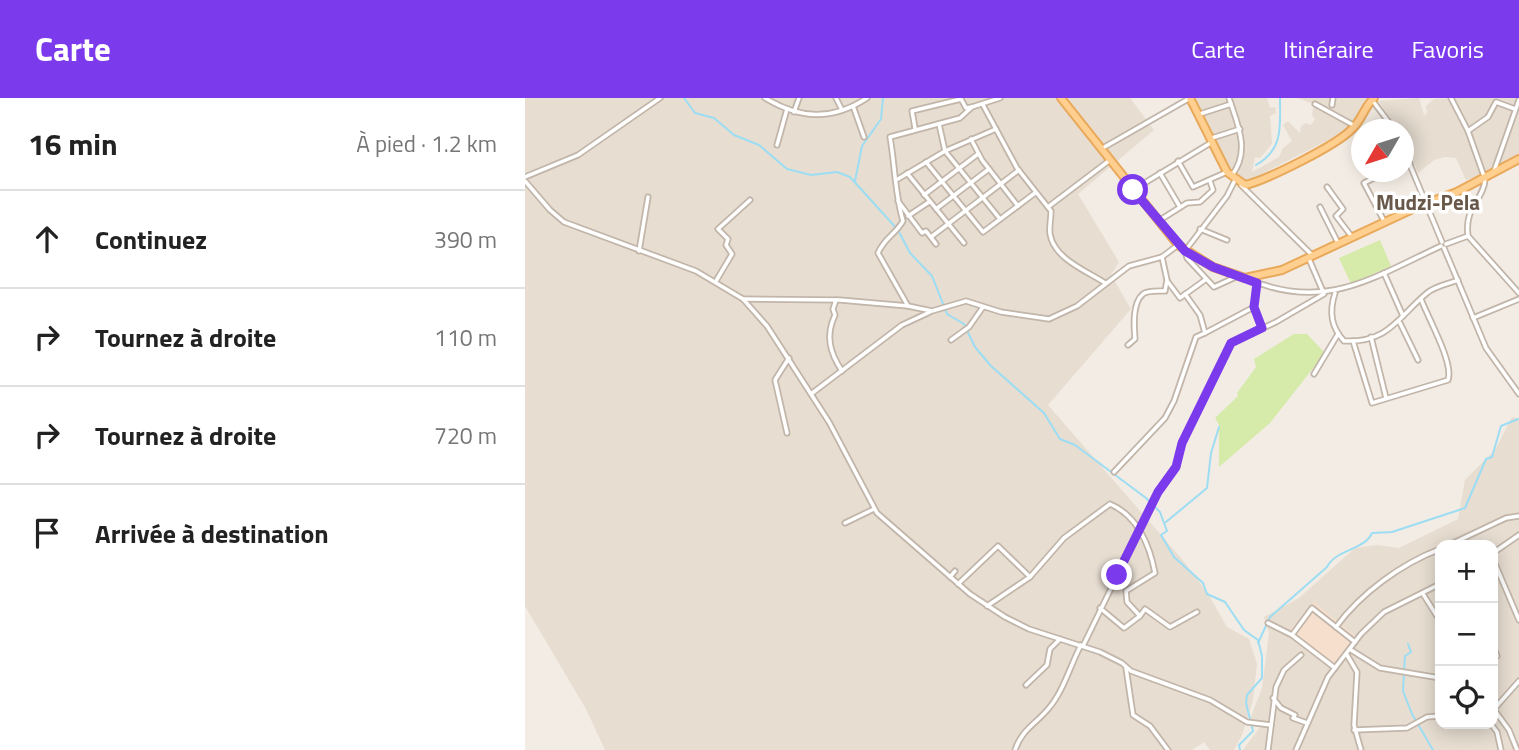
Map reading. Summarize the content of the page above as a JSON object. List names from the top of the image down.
{
  "districts": ["Mudzi-Pela"],
  "north": "bottom left",
  "page": {
    "header": "Carte",
    "nav": ["Carte", "Itinéraire", "Favoris"],
    "heading": ["16 min", "À pied · 1.2 km"],
    "list": [
      ["Continuez", "390 m"],
      ["Tournez à droite", "110 m"],
      ["Tournez à droite", "720 m"],
      "Arrivée à destination"
    ],
    "map_buttons": ["+", "−"]
  }
}
